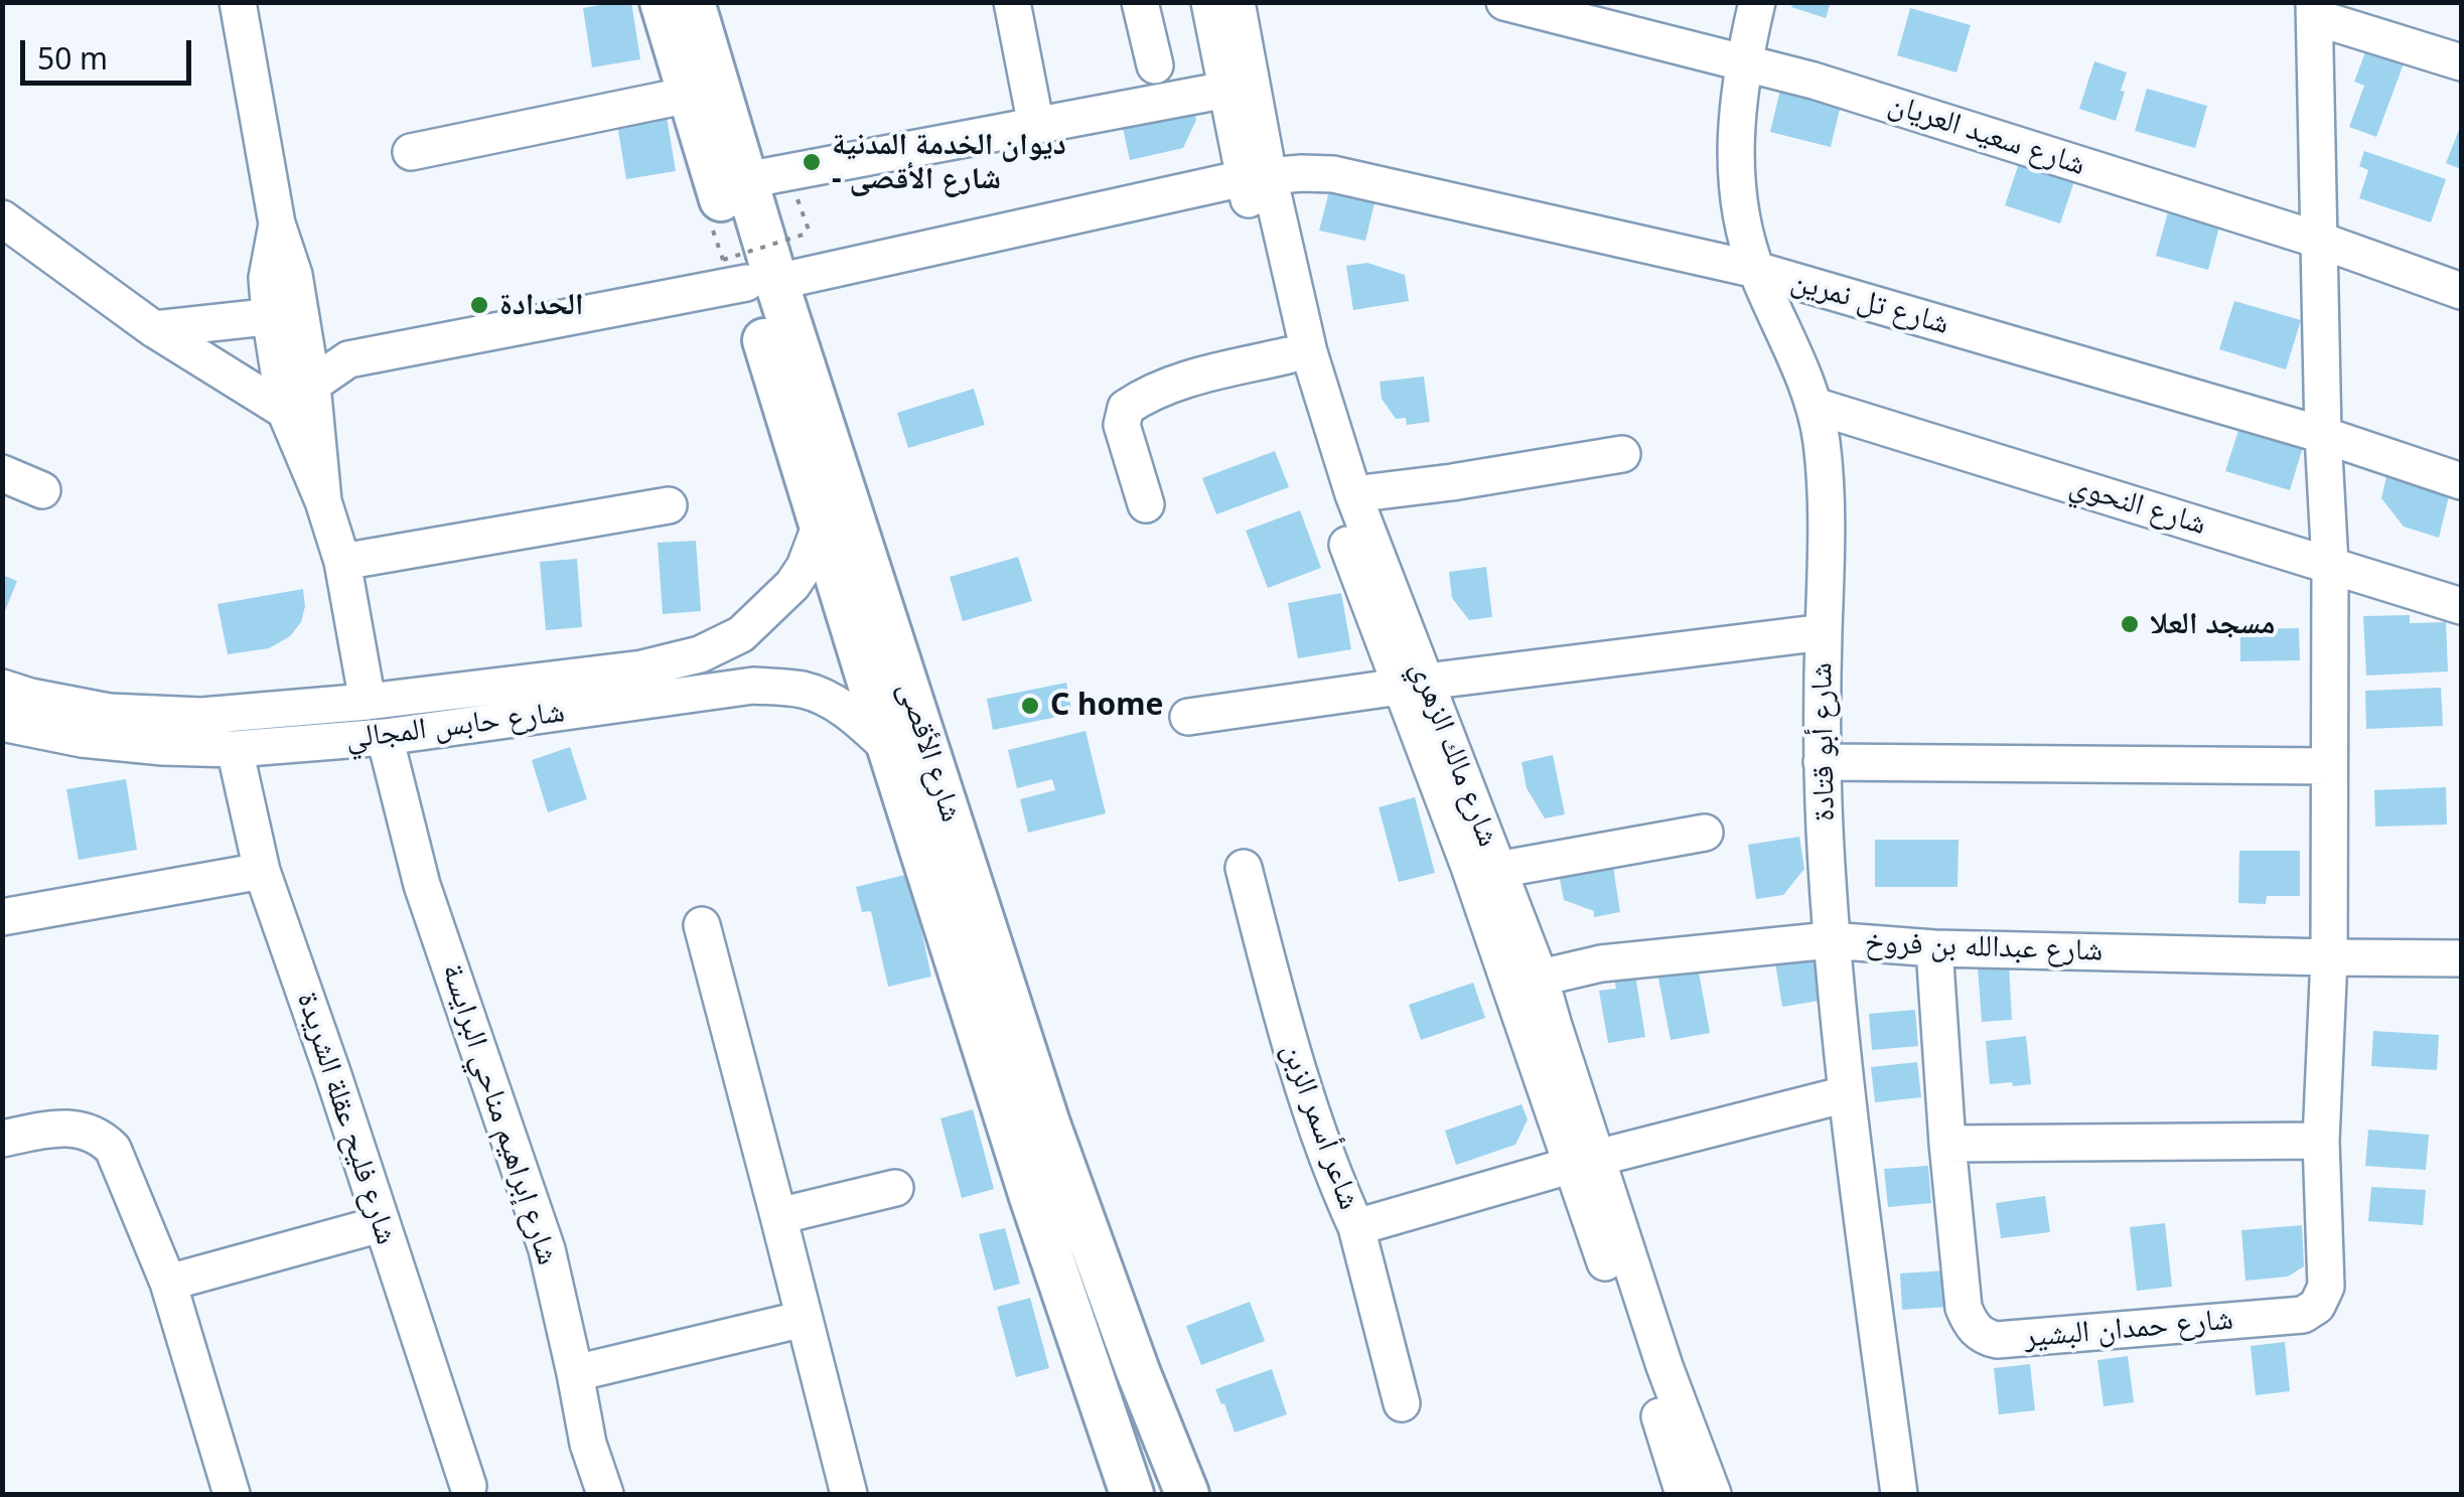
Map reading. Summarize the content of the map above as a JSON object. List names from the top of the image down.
{
  "streets": {
    "main road": ["شارع الأقصى"],
    "street": [
      "شارع سعيد العريان",
      "شارع تل نمرين",
      "شارع النحوي",
      "شارع حابس المجالي",
      "شارع أبو قتادة",
      "شارع مالك الزهري",
      "شارع عبدالله بن فروخ",
      "شارع إبراهيم مناحي البرايسة",
      "شارع فليح عقلة الشريدة",
      "شاعر أسمر الزبن",
      "شارع حمدان البشير"
    ]
  },
  "crossings": [
    ["شارع سعيد العريان", "شارع أبو قتادة"],
    ["شارع سعيد العريان", "شارع حمدان البشير"],
    ["شارع تل نمرين", "شارع أبو قتادة"],
    ["شارع تل نمرين", "شارع الأقصى"],
    ["شارع تل نمرين", "شارع مالك الزهري"],
    ["شارع تل نمرين", "شارع حمدان البشير"],
    ["شارع النحوي", "شارع أبو قتادة"],
    ["شارع النحوي", "شارع حمدان البشير"],
    ["شارع حابس المجالي", "شارع الأقصى"],
    ["شارع حابس المجالي", "شارع إبراهيم مناحي البرايسة"],
    ["شارع حابس المجالي", "شارع فليح عقلة الشريدة"],
    ["شارع أبو قتادة", "شارع عبدالله بن فروخ"],
    ["شارع أبو قتادة", "شاعر أسمر الزبن"],
    ["شارع مالك الزهري", "شارع عبدالله بن فروخ"],
    ["شارع مالك الزهري", "شاعر أسمر الزبن"],
    ["شارع عبدالله بن فروخ", "شارع حمدان البشير"]
  ],
  "places": [
    "ديوان الخدمة المدنية - شارع الأقصى",
    "الحدادة",
    "مسجد العلا",
    "C home"
  ],
  "scale_bar": "50 m"
}
